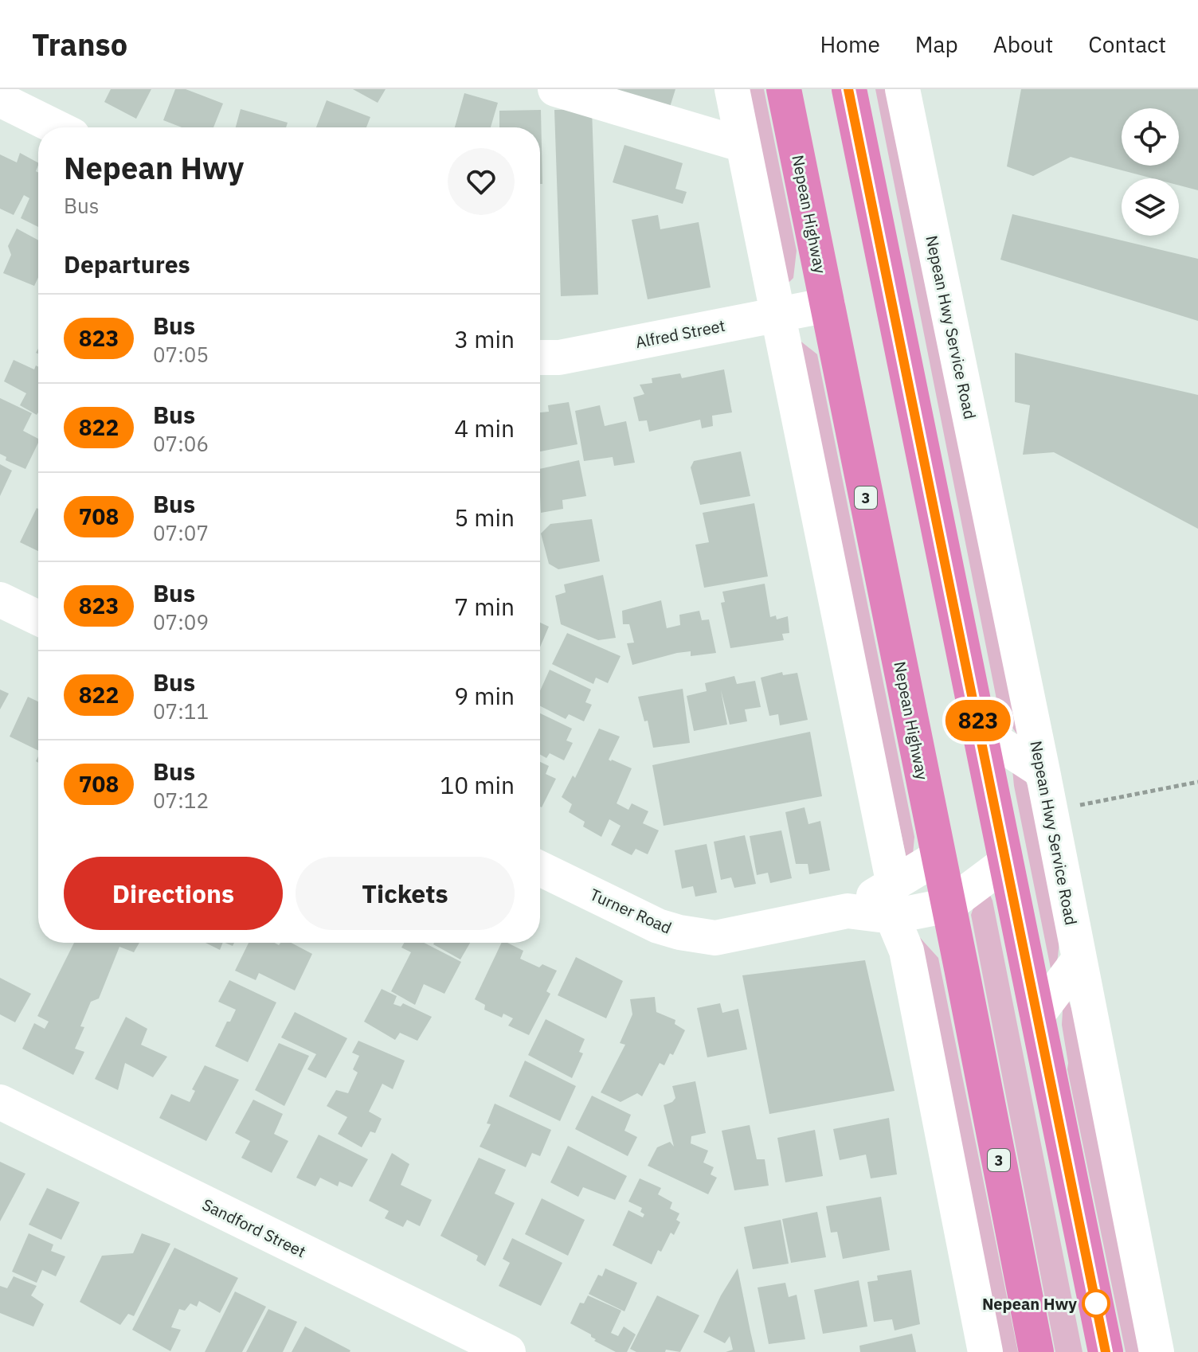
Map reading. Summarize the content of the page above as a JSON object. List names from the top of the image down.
{
  "streets": {
    "highway": ["Nepean Highway", "3"],
    "street": [
      "Nepean Hwy Service Road",
      "Alfred Street",
      "Turner Road",
      "Sandford Street"
    ]
  },
  "crossings": [
    ["Nepean Highway", "Alfred Street"],
    ["Nepean Highway", "Turner Road"]
  ],
  "places": ["Nepean Hwy"],
  "lines": ["bus line 823"],
  "page": {
    "header": "Transo",
    "nav": [
      "Home",
      "Map",
      "About",
      "Contact"
    ],
    "on_map": "823",
    "heading": [
      ["Nepean Hwy", "Bus"],
      "Departures"
    ],
    "list": [
      {
        "mark": "823",
        "name": "Bus",
        "note": "07:05",
        "value": "3 min"
      },
      {
        "mark": "822",
        "name": "Bus",
        "note": "07:06",
        "value": "4 min"
      },
      {
        "mark": "708",
        "name": "Bus",
        "note": "07:07",
        "value": "5 min"
      },
      {
        "mark": "823",
        "name": "Bus",
        "note": "07:09",
        "value": "7 min"
      },
      {
        "mark": "822",
        "name": "Bus",
        "note": "07:11",
        "value": "9 min"
      },
      {
        "mark": "708",
        "name": "Bus",
        "note": "07:12",
        "value": "10 min"
      }
    ],
    "buttons": ["Directions", "Tickets"]
  }
}
